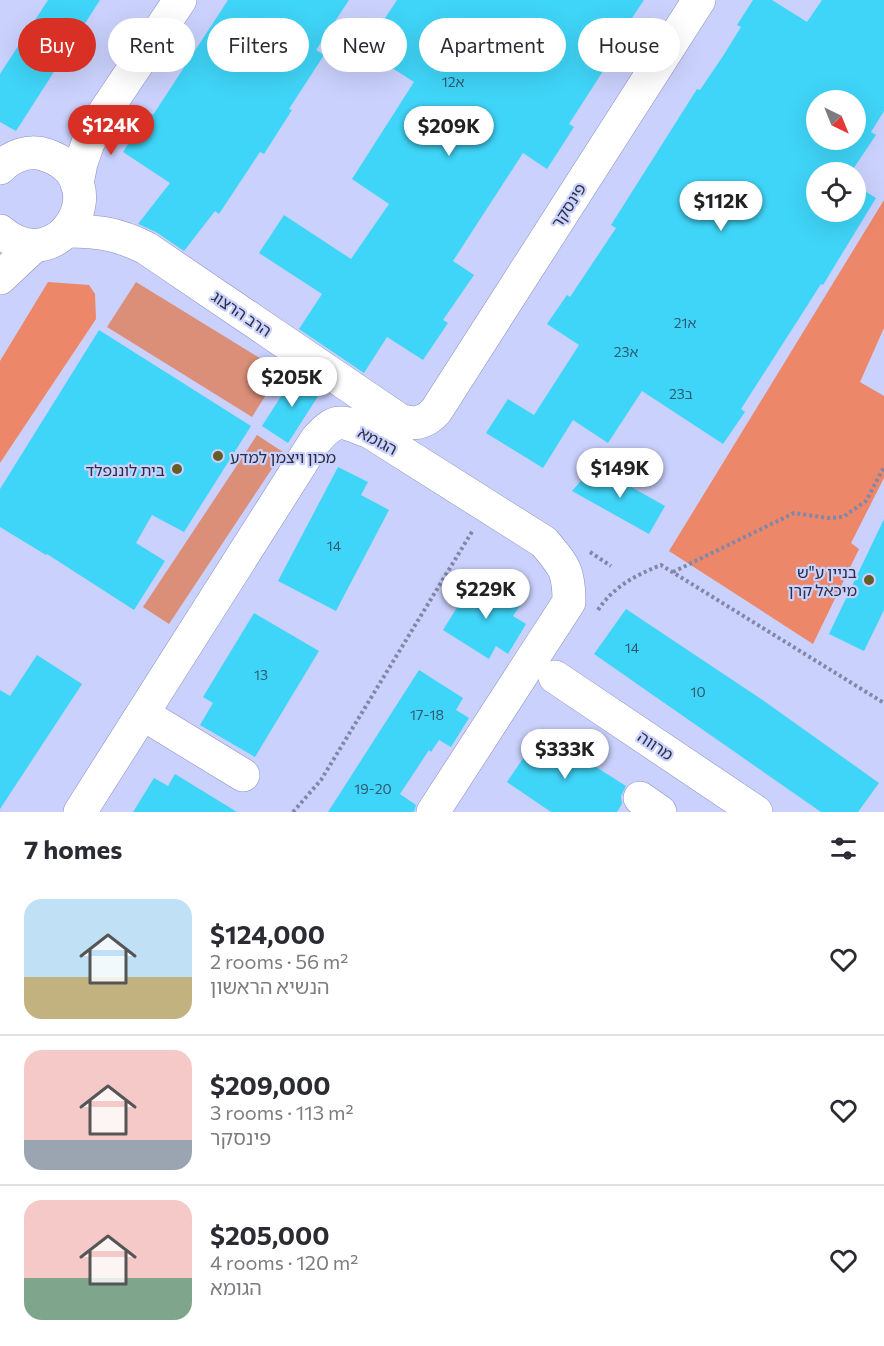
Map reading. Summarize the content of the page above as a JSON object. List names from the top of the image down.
{
  "streets": {
    "street": [
      "פינסקר",
      "הרב הרצוג",
      "הגומא",
      "מרווה"
    ]
  },
  "crossings": [
    ["פינסקר", "הרב הרצוג"]
  ],
  "places": ["מכון ויצמן למדע", "בית לוננפלד", "בניין ע\"ש מיכאל קרן"],
  "house_numbers": [
    "12א",
    "21א",
    "23א",
    "23ב",
    "14",
    "14",
    "13",
    "10",
    "17-18",
    "19-20"
  ],
  "north": "bottom right",
  "page": {
    "chip": [
      "Buy",
      "Rent",
      "Filters",
      "New",
      "Apartment",
      "House"
    ],
    "price": [
      "$124K",
      "$209K",
      "$112K",
      "$205K",
      "$149K",
      "$229K",
      "$333K"
    ],
    "heading": "7 homes",
    "list": [
      {
        "name": "$124,000",
        "note": "2 rooms · 56 m² · הנשיא הראשון"
      },
      {
        "name": "$209,000",
        "note": "3 rooms · 113 m² · פינסקר"
      },
      {
        "name": "$205,000",
        "note": "4 rooms · 120 m² · הגומא"
      }
    ]
  }
}
